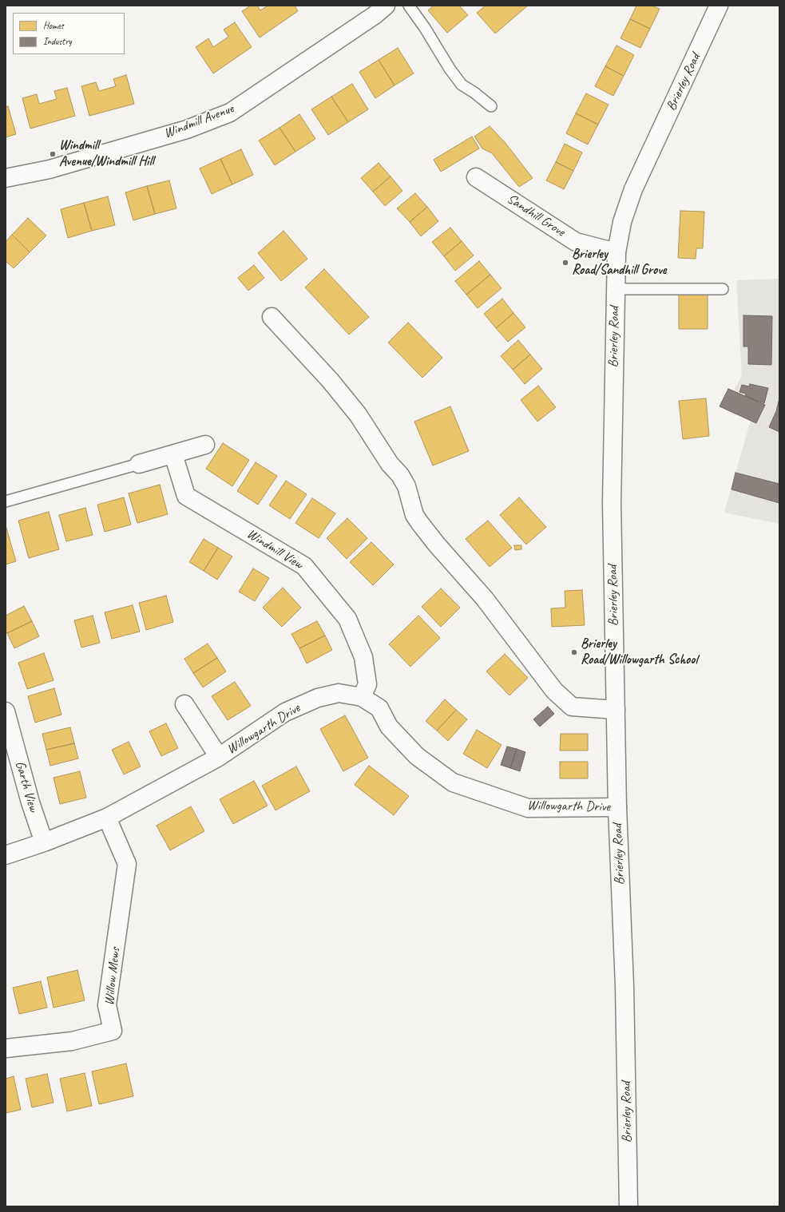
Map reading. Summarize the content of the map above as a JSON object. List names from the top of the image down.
{
  "streets": {
    "street": [
      "Brierley Road",
      "Windmill Avenue",
      "Sandhill Grove",
      "Windmill View",
      "Willowgarth Drive",
      "Garth View",
      "Willow Mews"
    ]
  },
  "crossings": [
    ["Brierley Road", "Sandhill Grove"],
    ["Brierley Road", "Willowgarth Drive"],
    ["Windmill View", "Willowgarth Drive"],
    ["Willowgarth Drive", "Garth View"],
    ["Willowgarth Drive", "Willow Mews"]
  ],
  "places": ["Windmill Avenue/Windmill Hill", "Brierley Road/Sandhill Grove", "Brierley Road/Willowgarth School"],
  "legend": ["Homes", "Industry"]
}
